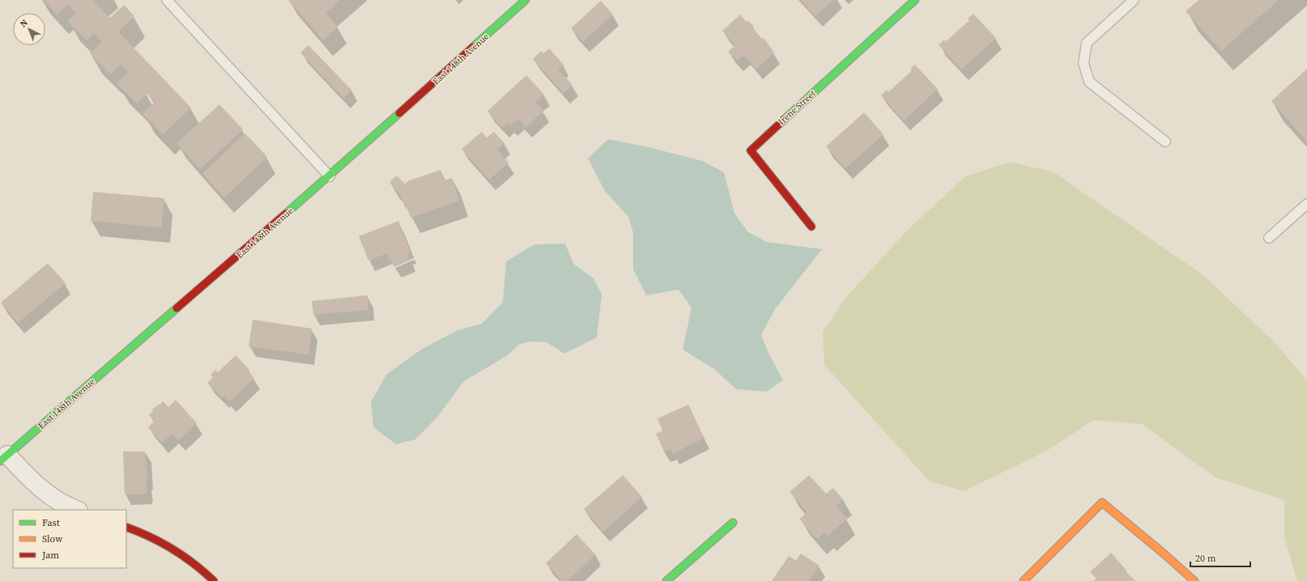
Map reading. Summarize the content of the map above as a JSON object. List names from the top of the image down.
{
  "streets": {
    "street": ["East 148th Avenue", "Irene Street"]
  },
  "legend": ["Fast", "Slow", "Jam"],
  "scale_bar": "20 m",
  "north": "top left"
}
